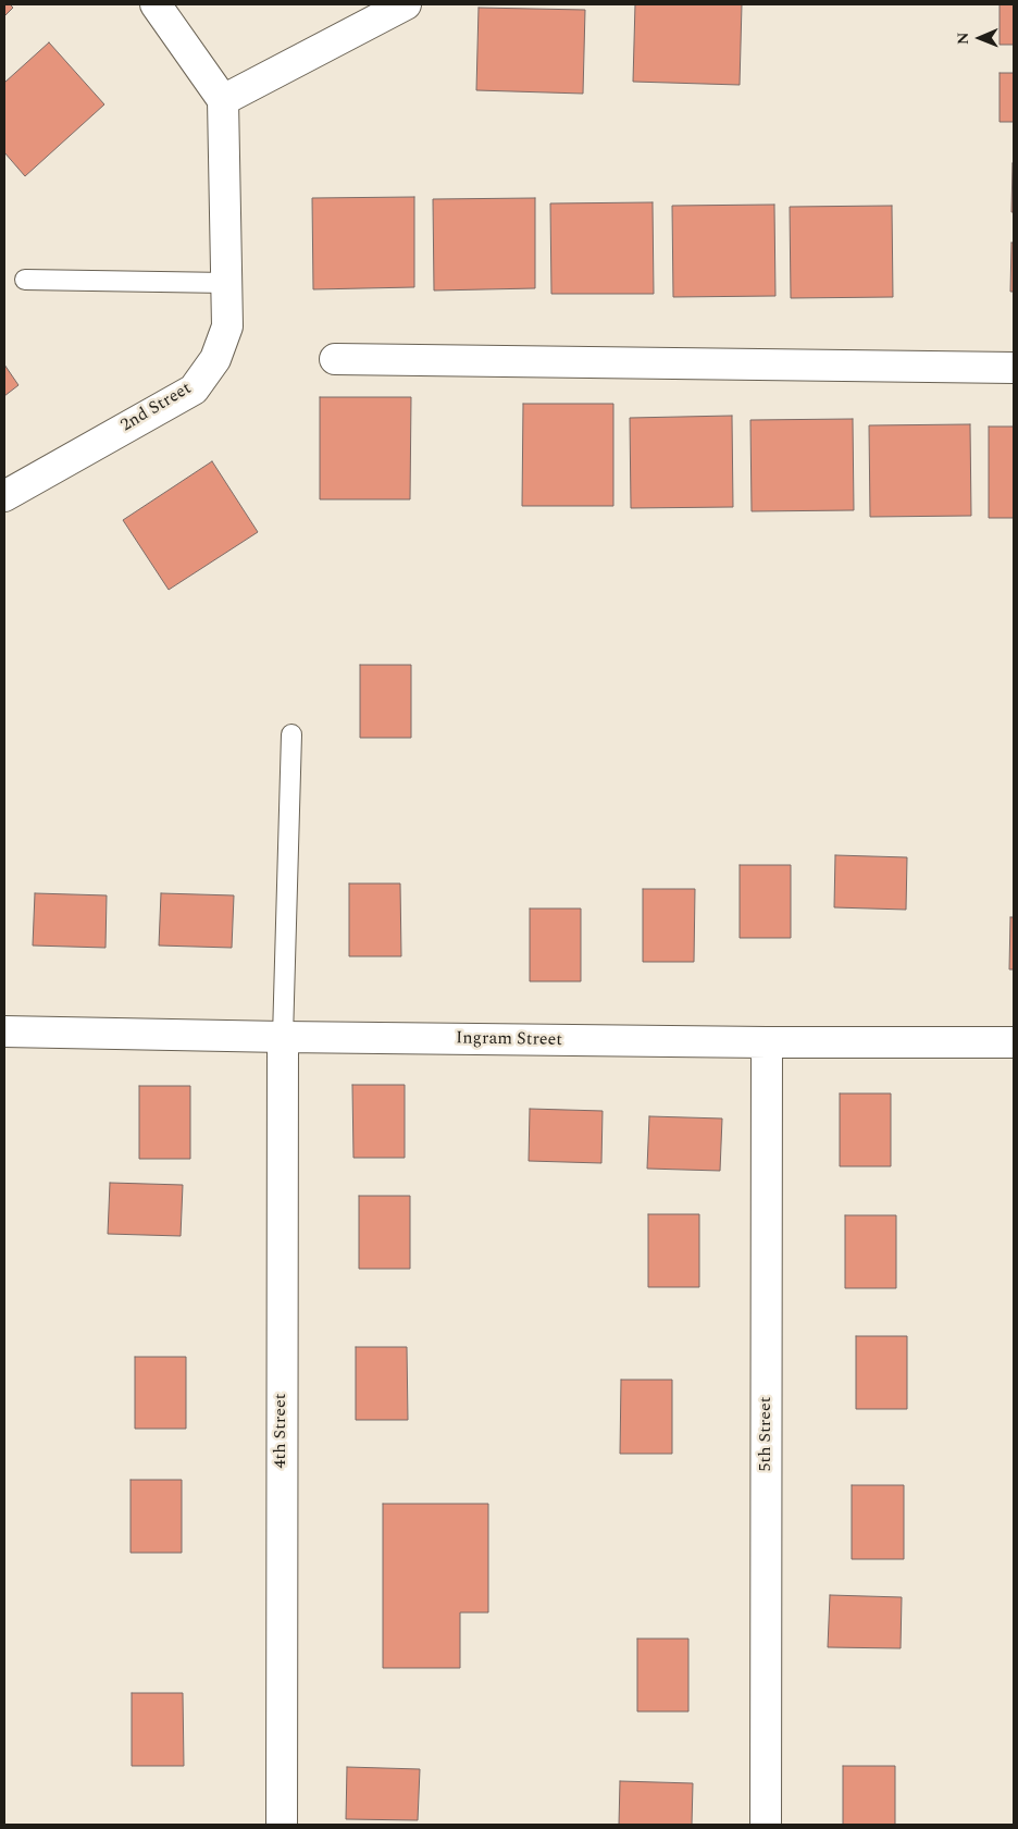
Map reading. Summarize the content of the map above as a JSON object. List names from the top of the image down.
{
  "streets": {
    "street": [
      "2nd Street",
      "Ingram Street",
      "4th Street",
      "5th Street"
    ]
  },
  "crossings": [
    ["Ingram Street", "4th Street"],
    ["Ingram Street", "5th Street"]
  ],
  "north": "left"
}
